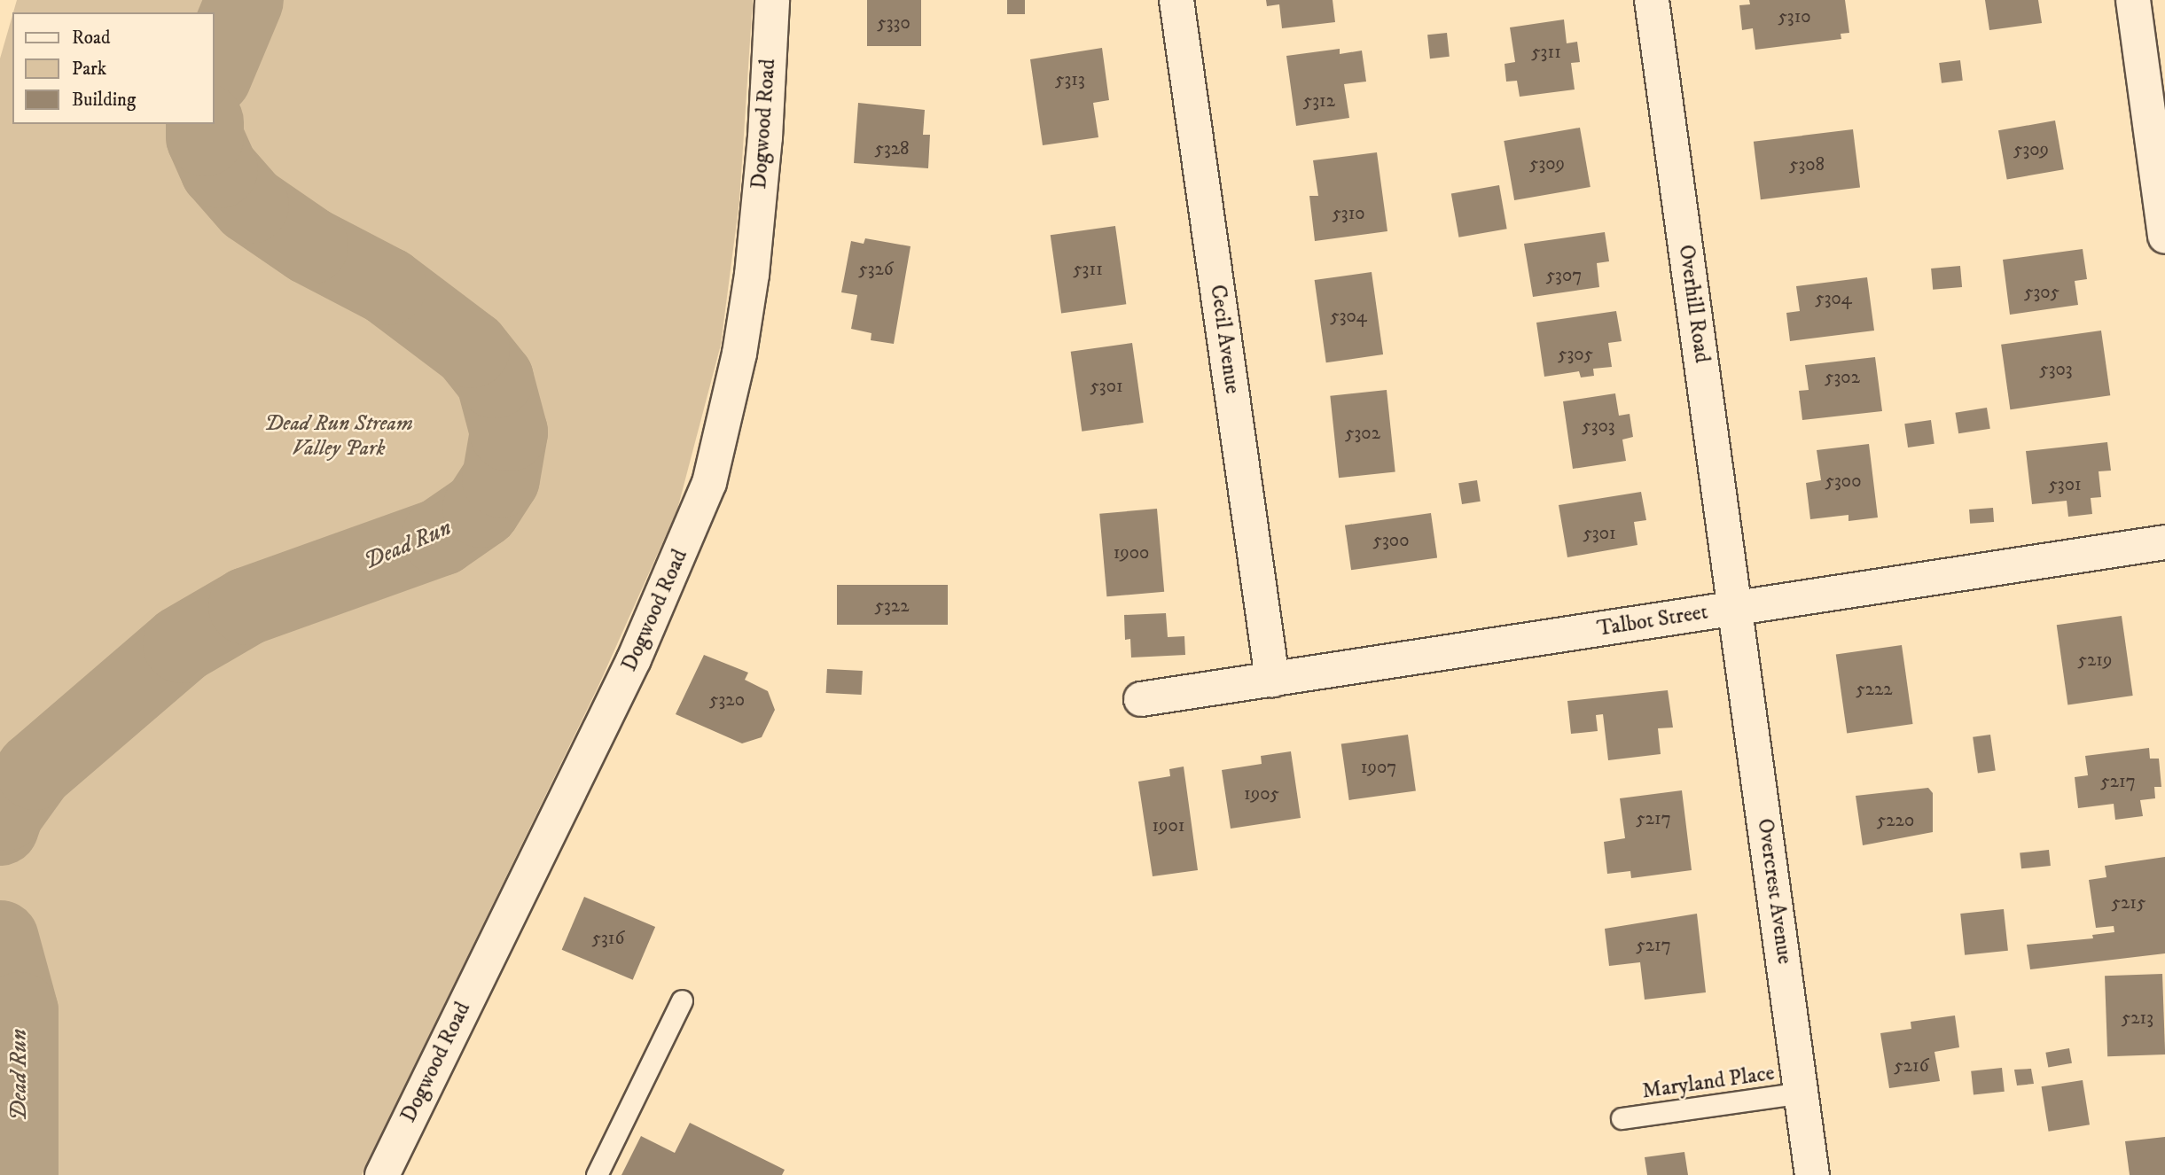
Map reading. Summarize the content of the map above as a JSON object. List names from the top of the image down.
{
  "streets": {
    "street": [
      "Dogwood Road",
      "Overhill Road",
      "Cecil Avenue",
      "Talbot Street",
      "Overcrest Avenue"
    ],
    "lane": ["Maryland Place"]
  },
  "crossings": [
    ["Overhill Road", "Talbot Street"],
    ["Overhill Road", "Overcrest Avenue"],
    ["Cecil Avenue", "Talbot Street"],
    ["Talbot Street", "Overcrest Avenue"],
    ["Overcrest Avenue", "Maryland Place"]
  ],
  "water": ["Dead Run"],
  "parks": ["Dead Run Stream Valley Park"],
  "house_numbers": [
    "5310",
    "5330",
    "5311",
    "5313",
    "5312",
    "5328",
    "5309",
    "5309",
    "5308",
    "5310",
    "5326",
    "5311",
    "5307",
    "5305",
    "5304",
    "5304",
    "5305",
    "5303",
    "5302",
    "5301",
    "5303",
    "5302",
    "5300",
    "5301",
    "5301",
    "5300",
    "1900",
    "5322",
    "5219",
    "5222",
    "5320",
    "1907",
    "5217",
    "1905",
    "5217",
    "5220",
    "1901",
    "5215",
    "5316",
    "5217",
    "5213",
    "5216"
  ],
  "legend": ["Road", "Park", "Building"]
}
